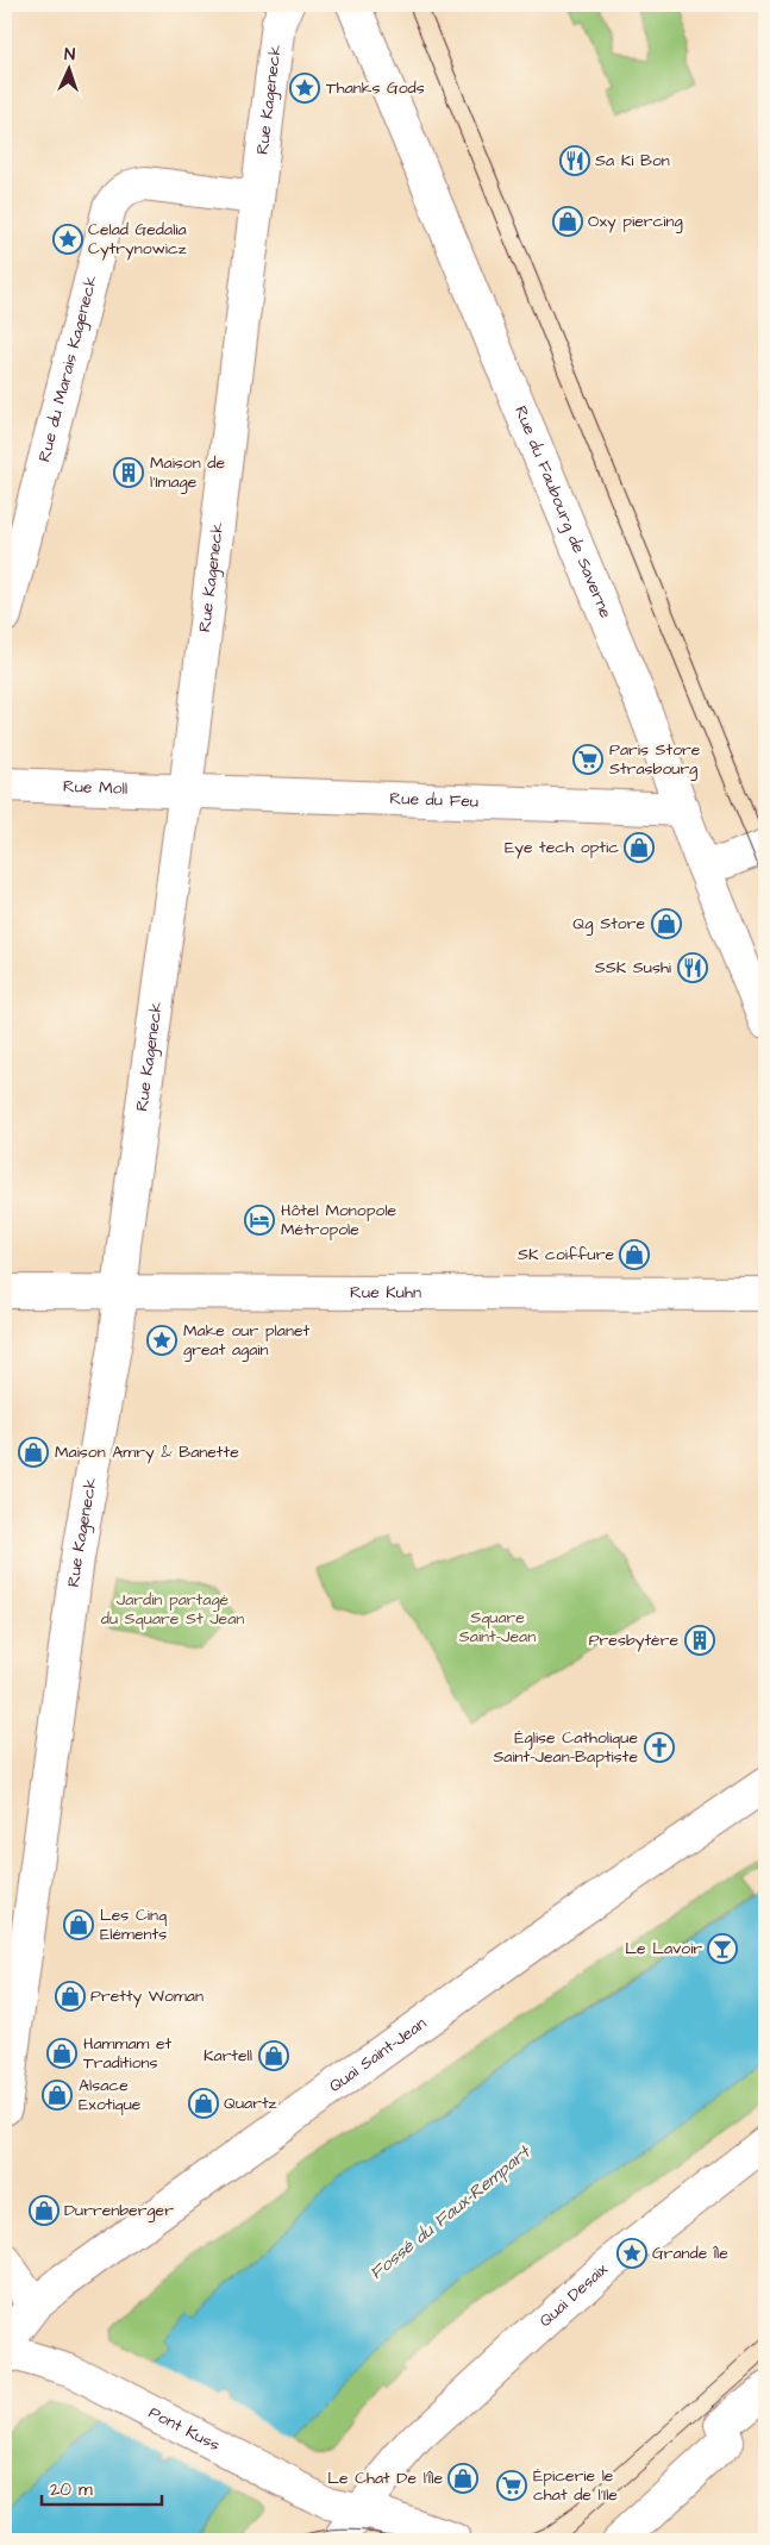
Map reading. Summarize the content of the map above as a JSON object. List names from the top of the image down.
{
  "streets": {
    "street": [
      "Rue Kageneck",
      "Rue du Marais Kageneck",
      "Rue du Faubourg de Saverne",
      "Rue Moll",
      "Rue du Feu",
      "Rue Kuhn",
      "Quai Saint-Jean",
      "Quai Desaix",
      "Pont Kuss"
    ]
  },
  "crossings": [
    ["Rue Kageneck", "Rue du Marais Kageneck"],
    ["Rue Kageneck", "Rue Moll"],
    ["Rue Kageneck", "Rue du Feu"],
    ["Rue Kageneck", "Rue Kuhn"],
    ["Rue du Faubourg de Saverne", "Rue du Feu"],
    ["Rue Moll", "Rue du Feu"],
    ["Quai Desaix", "Pont Kuss"]
  ],
  "water": ["Fossé du Faux-Rempart"],
  "parks": ["Jardin partagé du Square St Jean", "Square Saint-Jean"],
  "places": {
    "place": [
      "Thanks Gods",
      "Celad Gedalia Cytrynowicz",
      "Make our planet great again",
      "Grande Île"
    ],
    "restaurant": ["Sa Ki Bon", "SSK Sushi"],
    "shop": [
      "Oxy piercing",
      "Eye tech optic",
      "Qg Store",
      "SK coiffure",
      "Maison Amry & Banette",
      "Les Cinq Eléments",
      "Pretty Woman",
      "Hammam et Traditions",
      "Kartell",
      "Alsace Exotique",
      "Quartz",
      "Durrenberger",
      "Le Chat De l'Île"
    ],
    "building": ["Maison de l'Image", "Presbytère"],
    "supermarket": ["Paris Store Strasbourg", "Épicerie le chat de l'Ile"],
    "hotel": ["Hôtel Monopole Métropole"],
    "church": ["Église Catholique Saint-Jean-Baptiste"],
    "bar": ["Le Lavoir"]
  },
  "scale_bar": "20 m",
  "north": "top"
}
